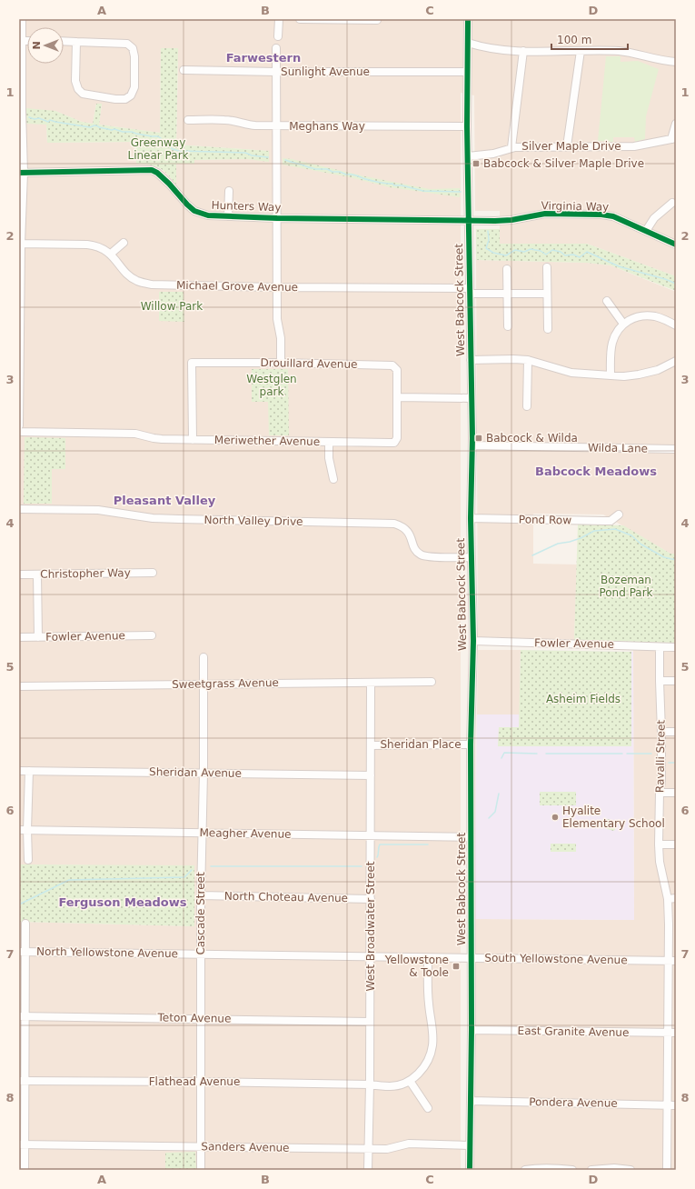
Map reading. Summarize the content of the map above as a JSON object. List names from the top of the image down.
{
  "streets": {
    "street": [
      "Sunlight Avenue",
      "Meghans Way",
      "Silver Maple Drive",
      "Hunters Way",
      "Virginia Way",
      "Michael Grove Avenue",
      "West Babcock Street",
      "Drouillard Avenue",
      "Meriwether Avenue",
      "Wilda Lane",
      "Pond Row",
      "North Valley Drive",
      "Christopher Way",
      "Fowler Avenue",
      "Sweetgrass Avenue",
      "Sheridan Place",
      "Ravalli Street",
      "Sheridan Avenue",
      "Meagher Avenue",
      "North Choteau Avenue",
      "Cascade Street",
      "West Broadwater Street",
      "North Yellowstone Avenue",
      "South Yellowstone Avenue",
      "Teton Avenue",
      "East Granite Avenue",
      "Flathead Avenue",
      "Pondera Avenue",
      "Sanders Avenue"
    ]
  },
  "crossings": [
    ["Sunlight Avenue", "West Babcock Street"],
    ["Meghans Way", "West Babcock Street"],
    ["Silver Maple Drive", "West Babcock Street"],
    ["Hunters Way", "Virginia Way"],
    ["Hunters Way", "West Babcock Street"],
    ["Virginia Way", "West Babcock Street"],
    ["Michael Grove Avenue", "West Babcock Street"],
    ["West Babcock Street", "Wilda Lane"],
    ["West Babcock Street", "Pond Row"],
    ["West Babcock Street", "North Valley Drive"],
    ["West Babcock Street", "Fowler Avenue"],
    ["West Babcock Street", "Sheridan Place"],
    ["West Babcock Street", "Meagher Avenue"],
    ["West Babcock Street", "South Yellowstone Avenue"],
    ["West Babcock Street", "East Granite Avenue"],
    ["West Babcock Street", "Pondera Avenue"],
    ["West Babcock Street", "Sanders Avenue"],
    ["Drouillard Avenue", "Meriwether Avenue"],
    ["Fowler Avenue", "Ravalli Street"],
    ["Sweetgrass Avenue", "Cascade Street"],
    ["Sweetgrass Avenue", "West Broadwater Street"],
    ["Sheridan Place", "West Broadwater Street"],
    ["Ravalli Street", "South Yellowstone Avenue"],
    ["Ravalli Street", "East Granite Avenue"],
    ["Ravalli Street", "Pondera Avenue"],
    ["Sheridan Avenue", "Cascade Street"],
    ["Sheridan Avenue", "West Broadwater Street"],
    ["Meagher Avenue", "Cascade Street"],
    ["Meagher Avenue", "West Broadwater Street"],
    ["North Choteau Avenue", "Cascade Street"],
    ["North Choteau Avenue", "West Broadwater Street"],
    ["Cascade Street", "North Yellowstone Avenue"],
    ["Cascade Street", "Teton Avenue"],
    ["Cascade Street", "Flathead Avenue"],
    ["Cascade Street", "Sanders Avenue"],
    ["West Broadwater Street", "North Yellowstone Avenue"],
    ["West Broadwater Street", "South Yellowstone Avenue"],
    ["West Broadwater Street", "Teton Avenue"],
    ["West Broadwater Street", "Flathead Avenue"],
    ["West Broadwater Street", "Sanders Avenue"],
    ["North Yellowstone Avenue", "South Yellowstone Avenue"]
  ],
  "districts": [
    "Farwestern",
    "Babcock Meadows",
    "Pleasant Valley",
    "Ferguson Meadows"
  ],
  "parks": [
    "Greenway Linear Park",
    "Willow Park",
    "Westglen park",
    "Bozeman Pond Park",
    "Asheim Fields"
  ],
  "places": {
    "transit": ["Babcock & Silver Maple Drive", "Babcock & Wilda", "Yellowstone & Toole"],
    "other": ["Hyalite Elementary School"]
  },
  "scale_bar": "100 m",
  "north": "left",
  "grid": {
    "columns": [
      "A",
      "B",
      "C",
      "D"
    ],
    "rows": [
      "1",
      "2",
      "3",
      "4",
      "5",
      "6",
      "7",
      "8"
    ]
  }
}
